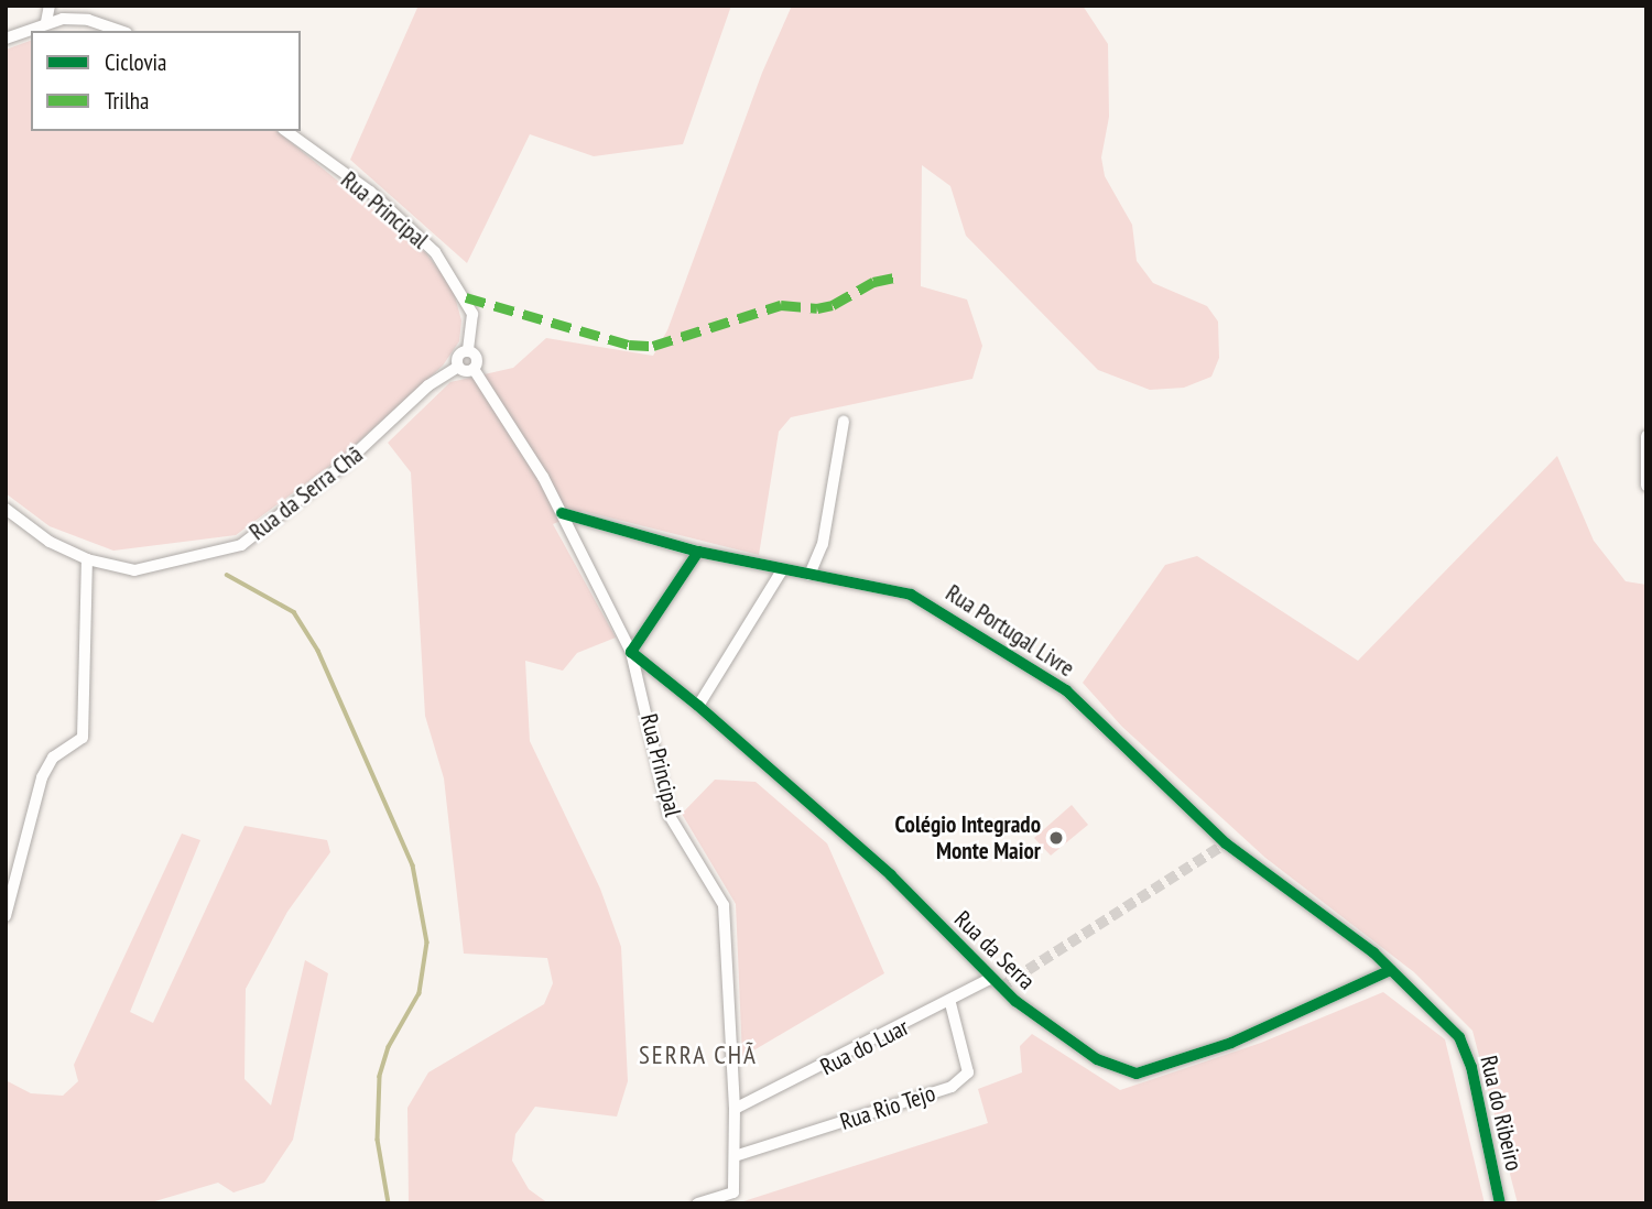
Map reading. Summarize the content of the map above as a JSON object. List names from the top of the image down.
{
  "streets": {
    "street": [
      "Rua Principal",
      "Rua da Serra Chã",
      "Rua Portugal Livre",
      "Rua da Serra",
      "Rua do Luar",
      "Rua Rio Tejo",
      "Rua do Ribeiro"
    ]
  },
  "crossings": [
    ["Rua Principal", "Rua Portugal Livre"],
    ["Rua Principal", "Rua da Serra"],
    ["Rua Principal", "Rua do Luar"],
    ["Rua Principal", "Rua Rio Tejo"],
    ["Rua Portugal Livre", "Rua da Serra"],
    ["Rua Portugal Livre", "Rua do Ribeiro"],
    ["Rua da Serra", "Rua do Luar"],
    ["Rua da Serra", "Rua do Ribeiro"],
    ["Rua do Luar", "Rua Rio Tejo"]
  ],
  "districts": ["SERRA CHÃ"],
  "places": ["Colégio Integrado Monte Maior"],
  "legend": ["Ciclovia", "Trilha"]
}
